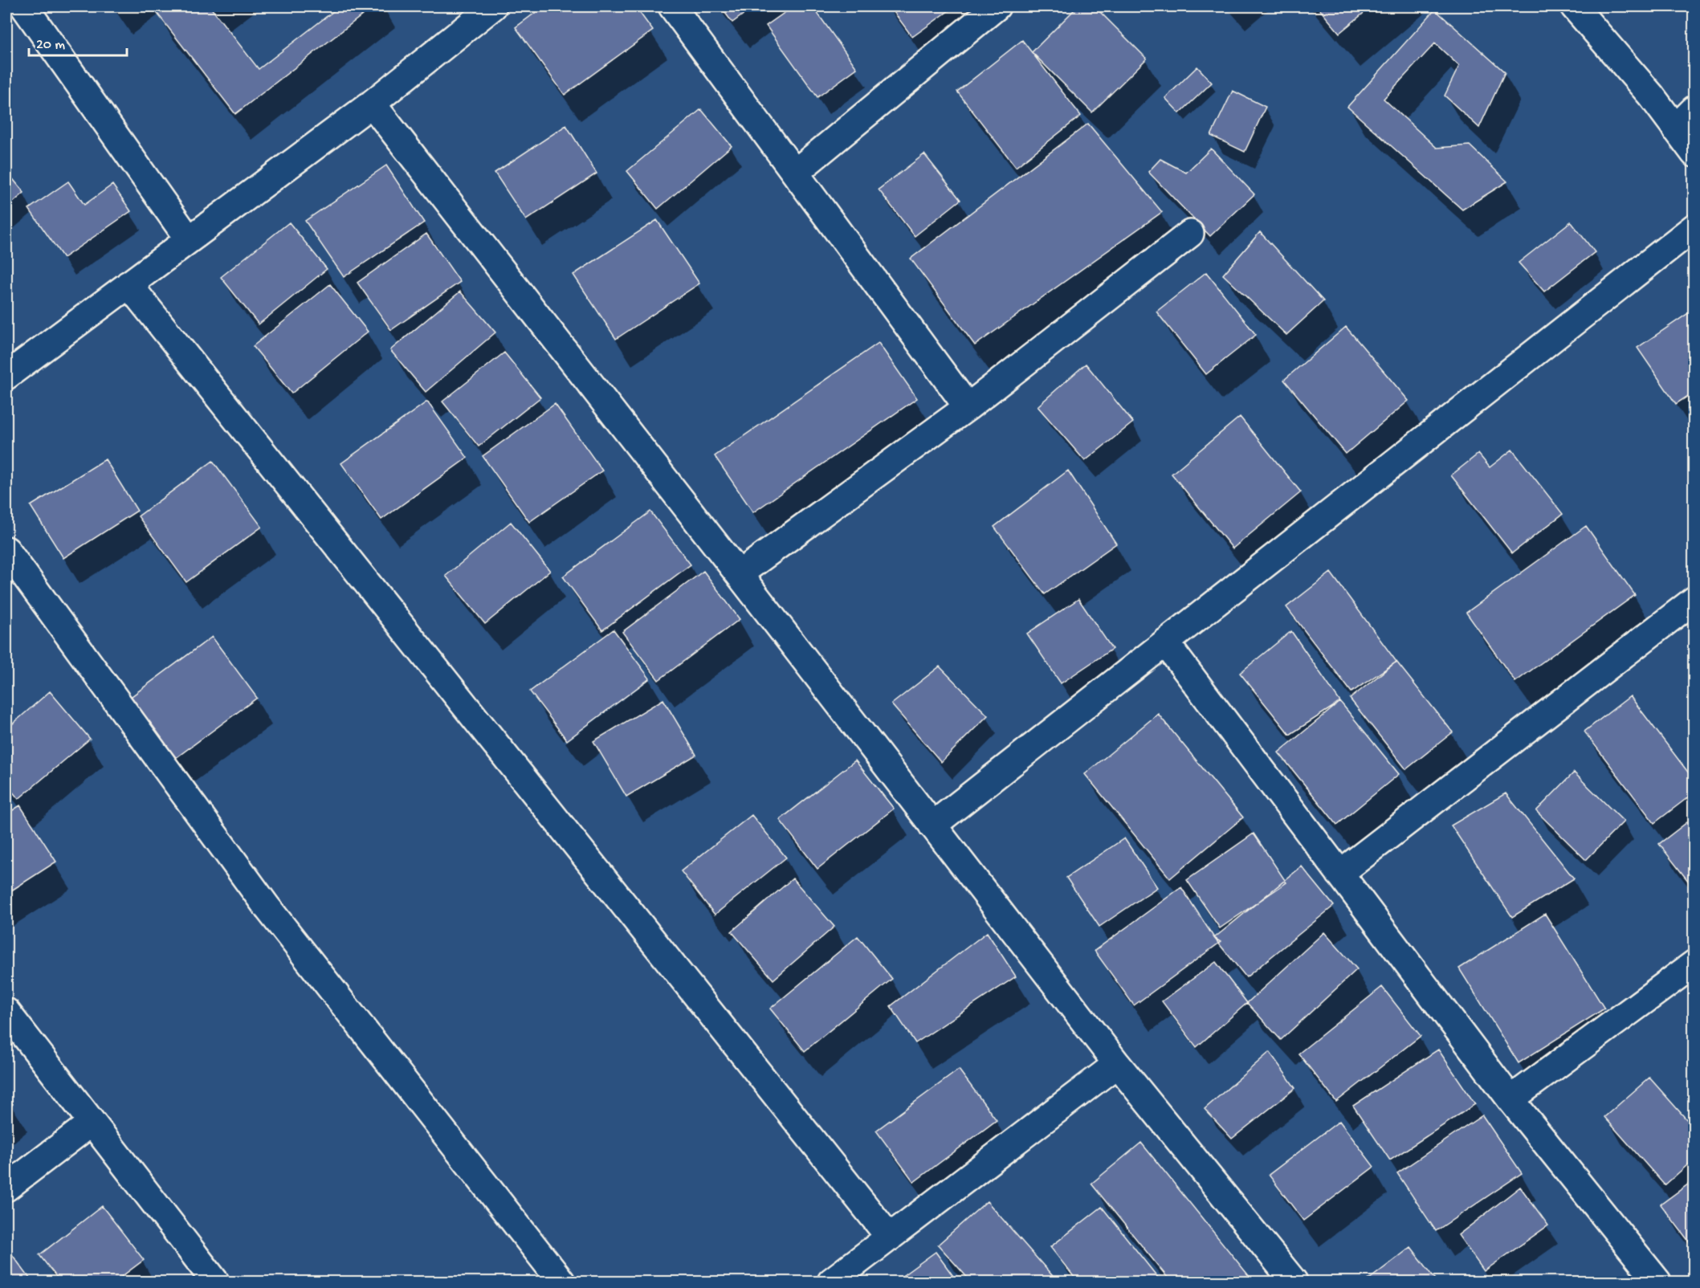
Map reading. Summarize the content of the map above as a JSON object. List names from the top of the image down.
{
  "scale_bar": "20 m"
}
